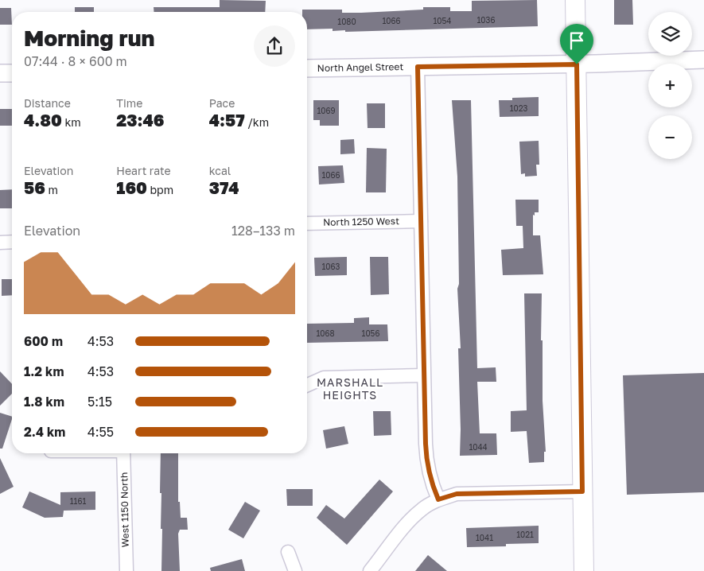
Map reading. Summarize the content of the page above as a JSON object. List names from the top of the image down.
{
  "streets": {
    "street": ["North Angel Street", "North 1250 West", "West 1150 North"]
  },
  "districts": ["MARSHALL HEIGHTS"],
  "house_numbers": [
    "1036",
    "1066",
    "1054",
    "1080",
    "1023",
    "1069",
    "1066",
    "1063",
    "1068",
    "1056",
    "1044",
    "1161",
    "1021",
    "1041"
  ],
  "page": {
    "map_buttons": ["+", "−"],
    "heading": ["Morning run", "07:44 · 8 × 600 m"],
    "stats": [
      ["Distance", "4.80 km"],
      ["Time", "23:46"],
      ["Pace", "4:57 /km"],
      ["Elevation", "56 m"],
      ["Heart rate", "160 bpm"],
      ["kcal", "374"]
    ],
    "chart": ["Elevation", "128–133 m"],
    "list": [
      {
        "name": "600 m",
        "note": "4:53"
      },
      {
        "name": "1.2 km",
        "note": "4:53"
      },
      {
        "name": "1.8 km",
        "note": "5:15"
      },
      {
        "name": "2.4 km",
        "note": "4:55"
      }
    ]
  }
}
